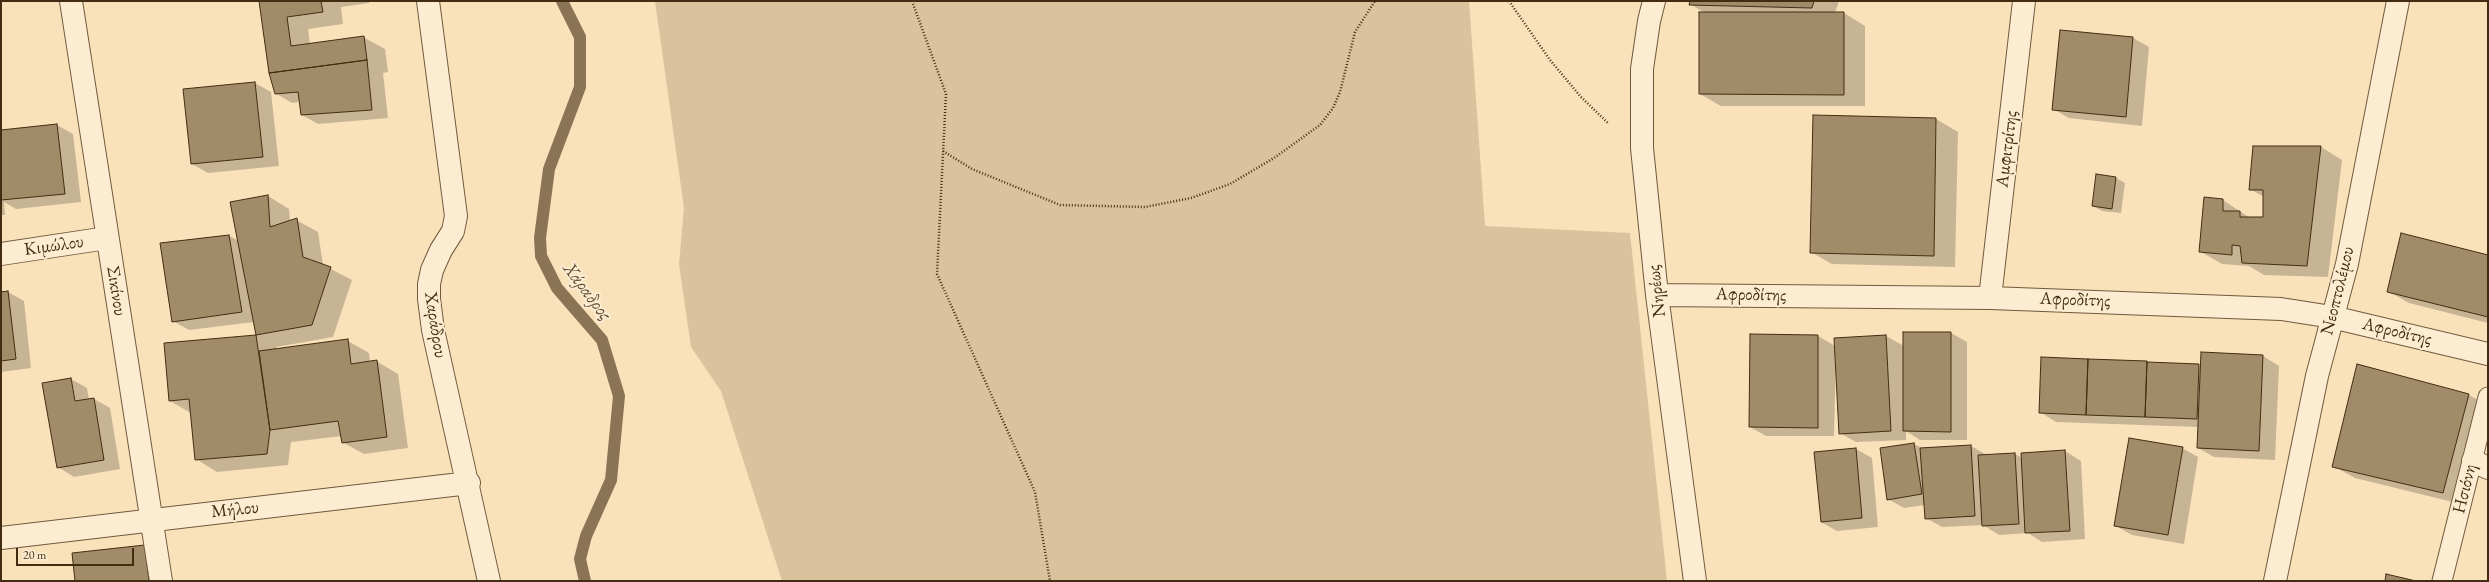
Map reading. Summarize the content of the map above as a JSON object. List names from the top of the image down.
{
  "streets": {
    "street": [
      "Αμφιτρίτης",
      "Κιμώλου",
      "Σικίνου",
      "Νηρέως",
      "Νεοπτολέμου",
      "Αφροδίτης",
      "Χαράδρου",
      "Μήλου"
    ],
    "lane": ["Ησιόνη"]
  },
  "crossings": [
    ["Αμφιτρίτης", "Αφροδίτης"],
    ["Κιμώλου", "Σικίνου"],
    ["Σικίνου", "Μήλου"],
    ["Νηρέως", "Αφροδίτης"],
    ["Νεοπτολέμου", "Αφροδίτης"],
    ["Χαράδρου", "Μήλου"]
  ],
  "water": ["Χάραδρος"],
  "scale_bar": "20 m"
}
